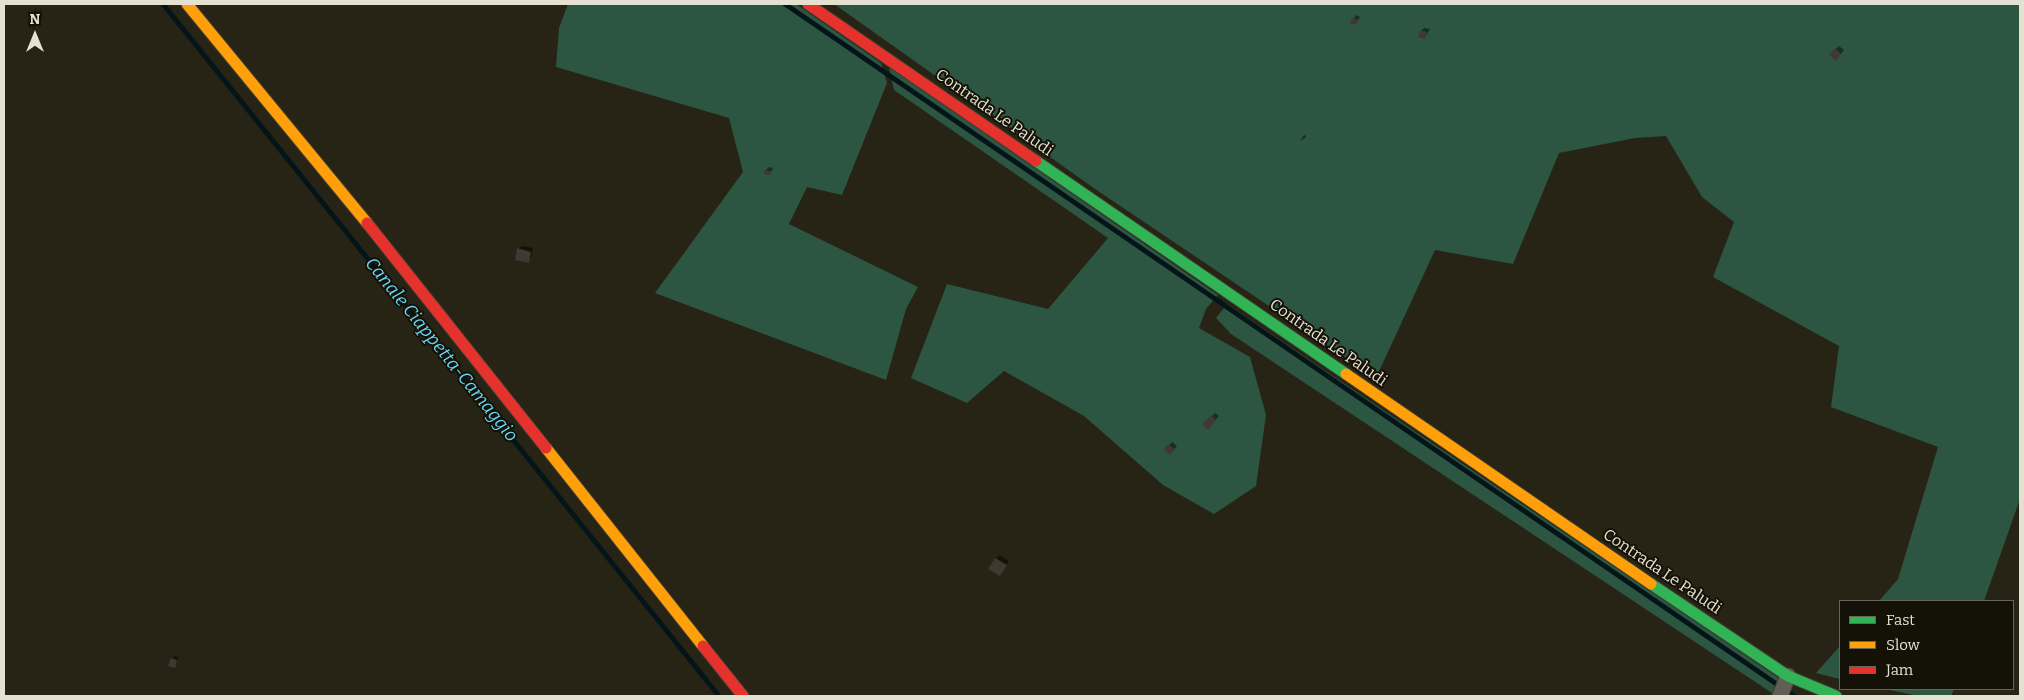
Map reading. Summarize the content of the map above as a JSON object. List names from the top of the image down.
{
  "streets": {
    "street": ["Contrada Le Paludi"]
  },
  "water": ["Canale Ciappetta-Camaggio"],
  "legend": ["Fast", "Slow", "Jam"],
  "north": "top"
}
